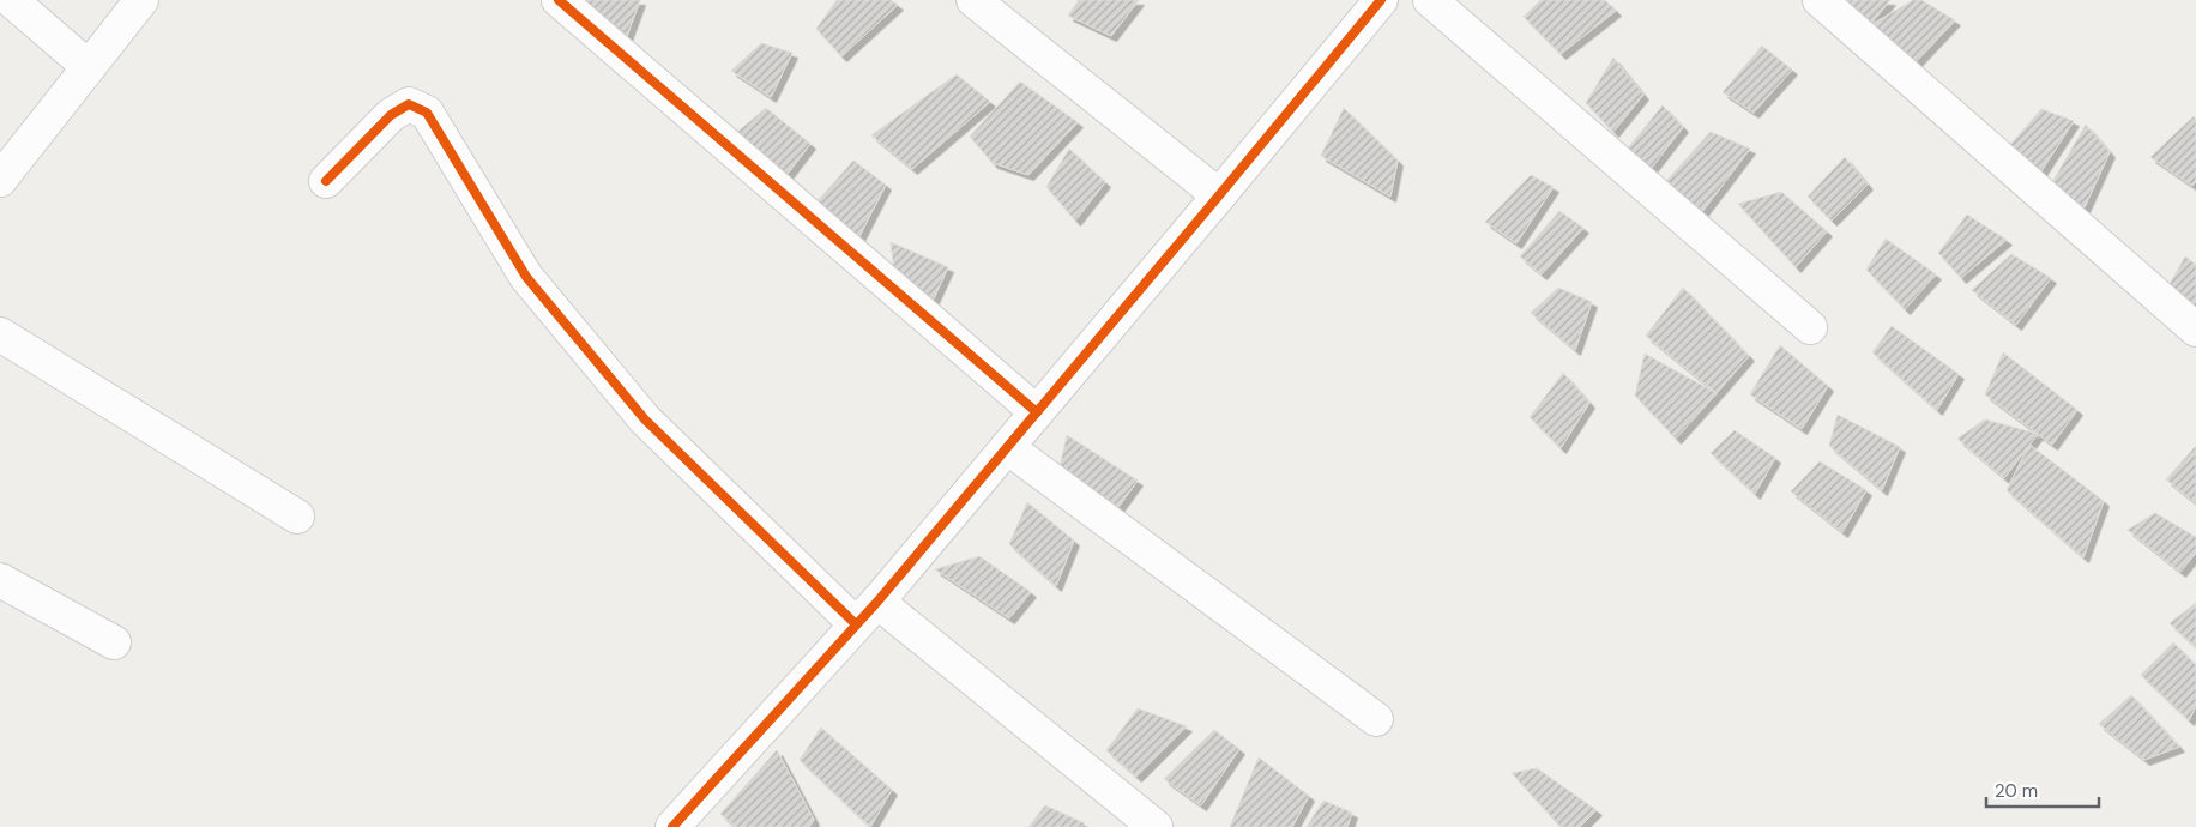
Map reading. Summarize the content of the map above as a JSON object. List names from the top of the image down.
{
  "scale_bar": "20 m"
}
